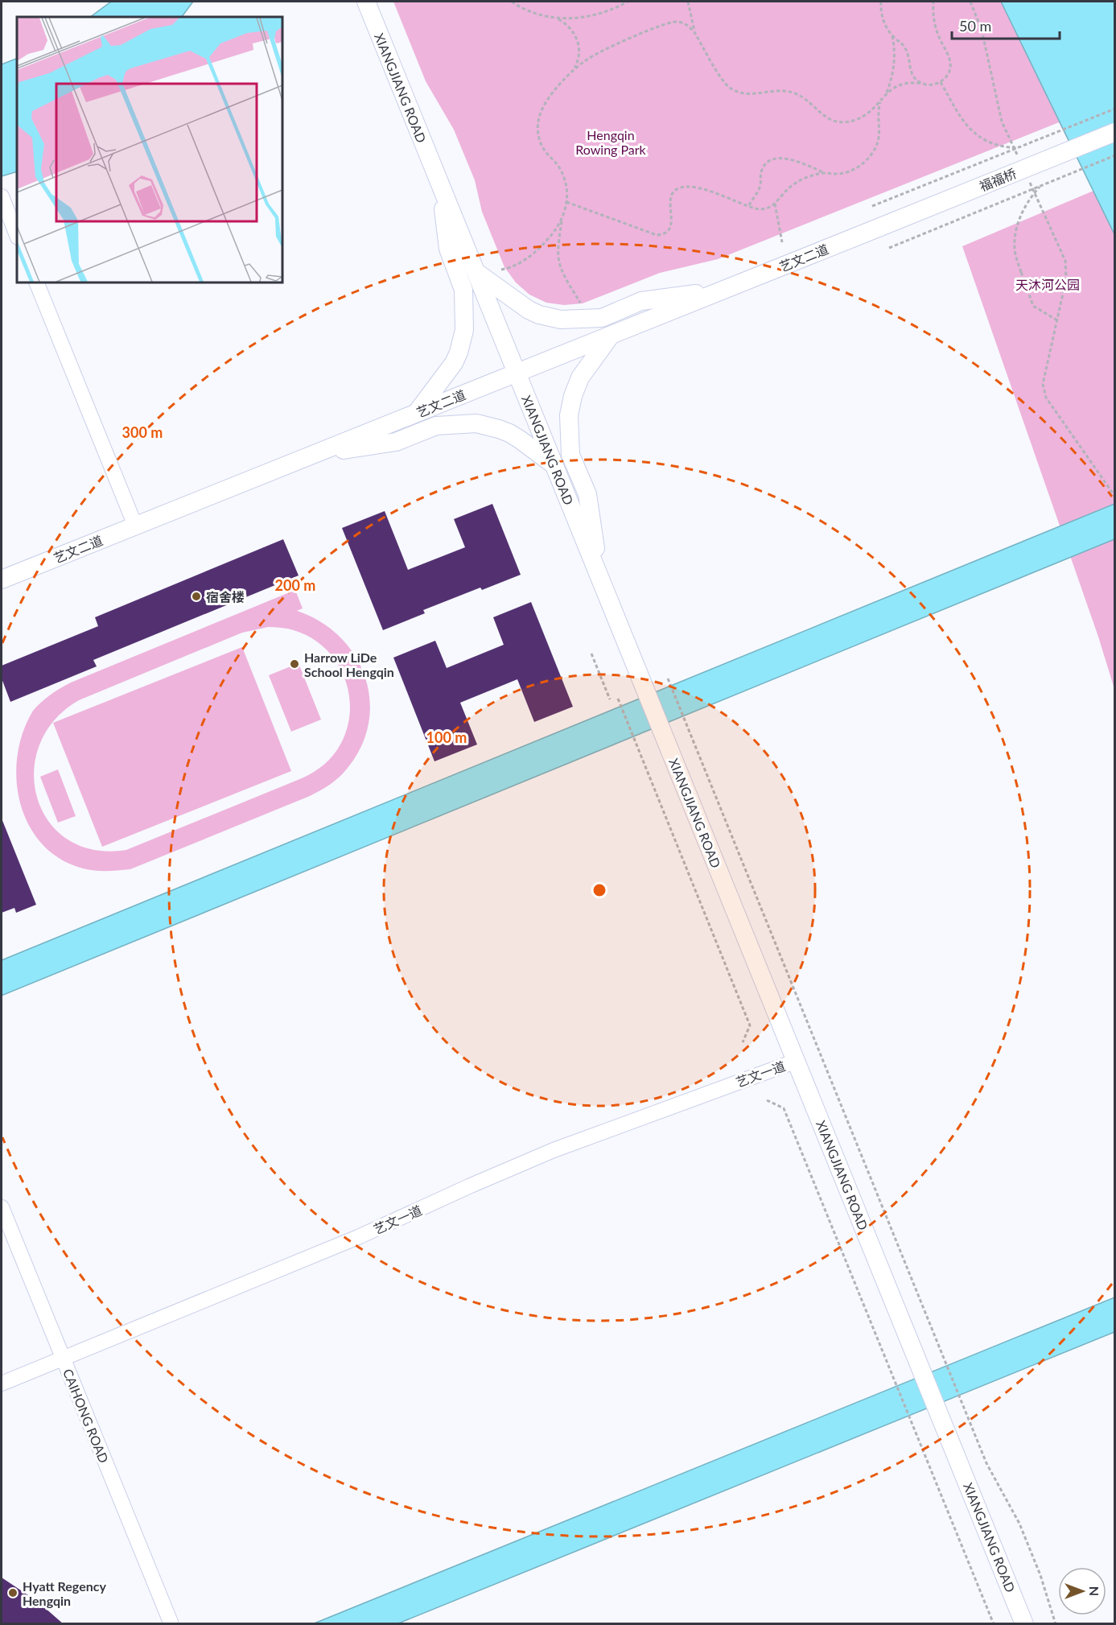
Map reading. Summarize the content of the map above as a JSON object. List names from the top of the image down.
{
  "streets": {
    "main road": ["XIANGJIANG ROAD", "福福桥", "艺文二道"],
    "street": ["艺文一道", "CAIHONG ROAD"]
  },
  "crossings": [
    ["XIANGJIANG ROAD", "艺文二道"],
    ["XIANGJIANG ROAD", "艺文一道"],
    ["福福桥", "艺文二道"],
    ["艺文一道", "CAIHONG ROAD"]
  ],
  "parks": ["Hengqin Rowing Park", "天沐河公园"],
  "places": ["宿舍楼", "Harrow LiDe School Hengqin", "Hyatt Regency Hengqin"],
  "scale_bar": "50 m",
  "north": "right",
  "rings": ["300 m", "200 m", "100 m"]
}
